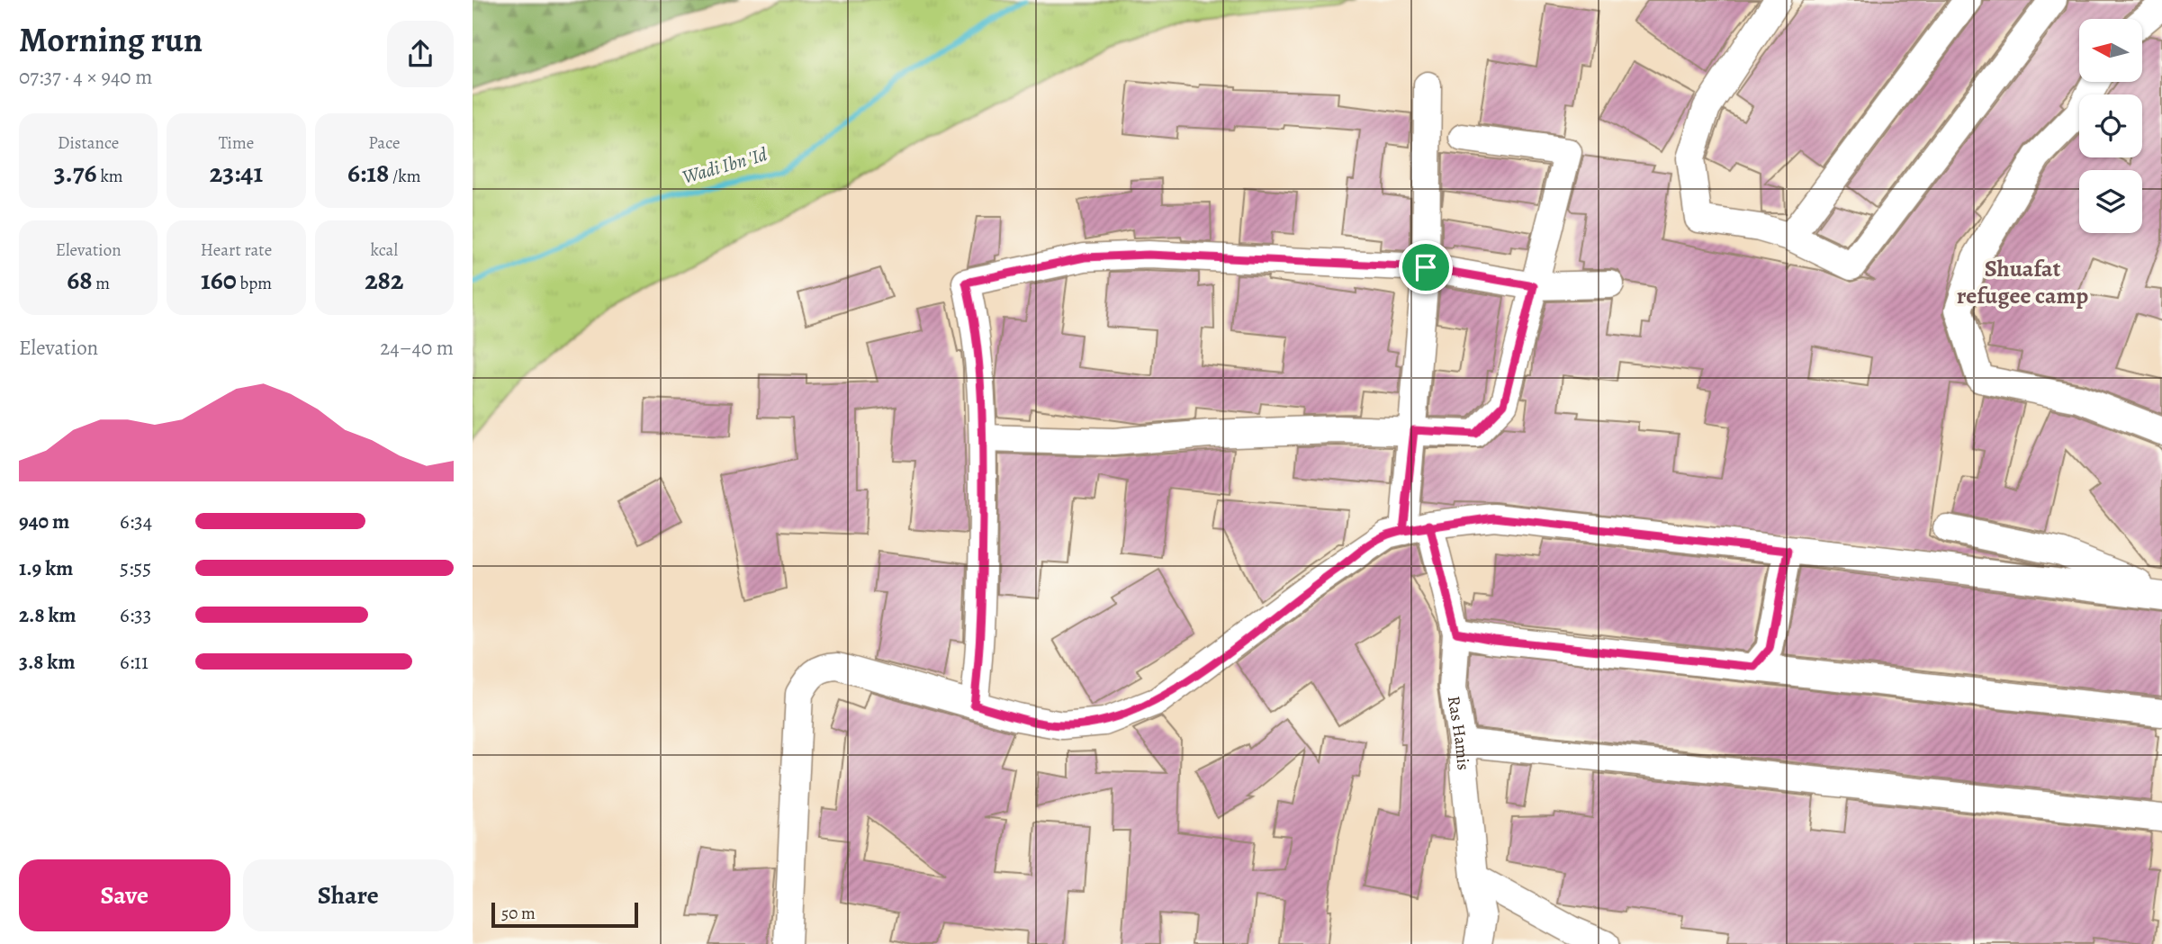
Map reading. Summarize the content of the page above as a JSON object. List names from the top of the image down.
{
  "streets": {
    "street": ["Ras Hamis"]
  },
  "districts": ["Shuafat refugee camp"],
  "water": ["Wadi Ibn 'Id"],
  "scale_bar": "50 m",
  "north": "left",
  "page": {
    "heading": ["Morning run", "07:37 · 4 × 940 m"],
    "stats": [
      ["Distance", "3.76 km"],
      ["Time", "23:41"],
      ["Pace", "6:18 /km"],
      ["Elevation", "68 m"],
      ["Heart rate", "160 bpm"],
      ["kcal", "282"]
    ],
    "chart": ["Elevation", "24–40 m"],
    "list": [
      {
        "name": "940 m",
        "note": "6:34"
      },
      {
        "name": "1.9 km",
        "note": "5:55"
      },
      {
        "name": "2.8 km",
        "note": "6:33"
      },
      {
        "name": "3.8 km",
        "note": "6:11"
      }
    ],
    "buttons": ["Save", "Share"],
    "scale": "50 m"
  }
}
